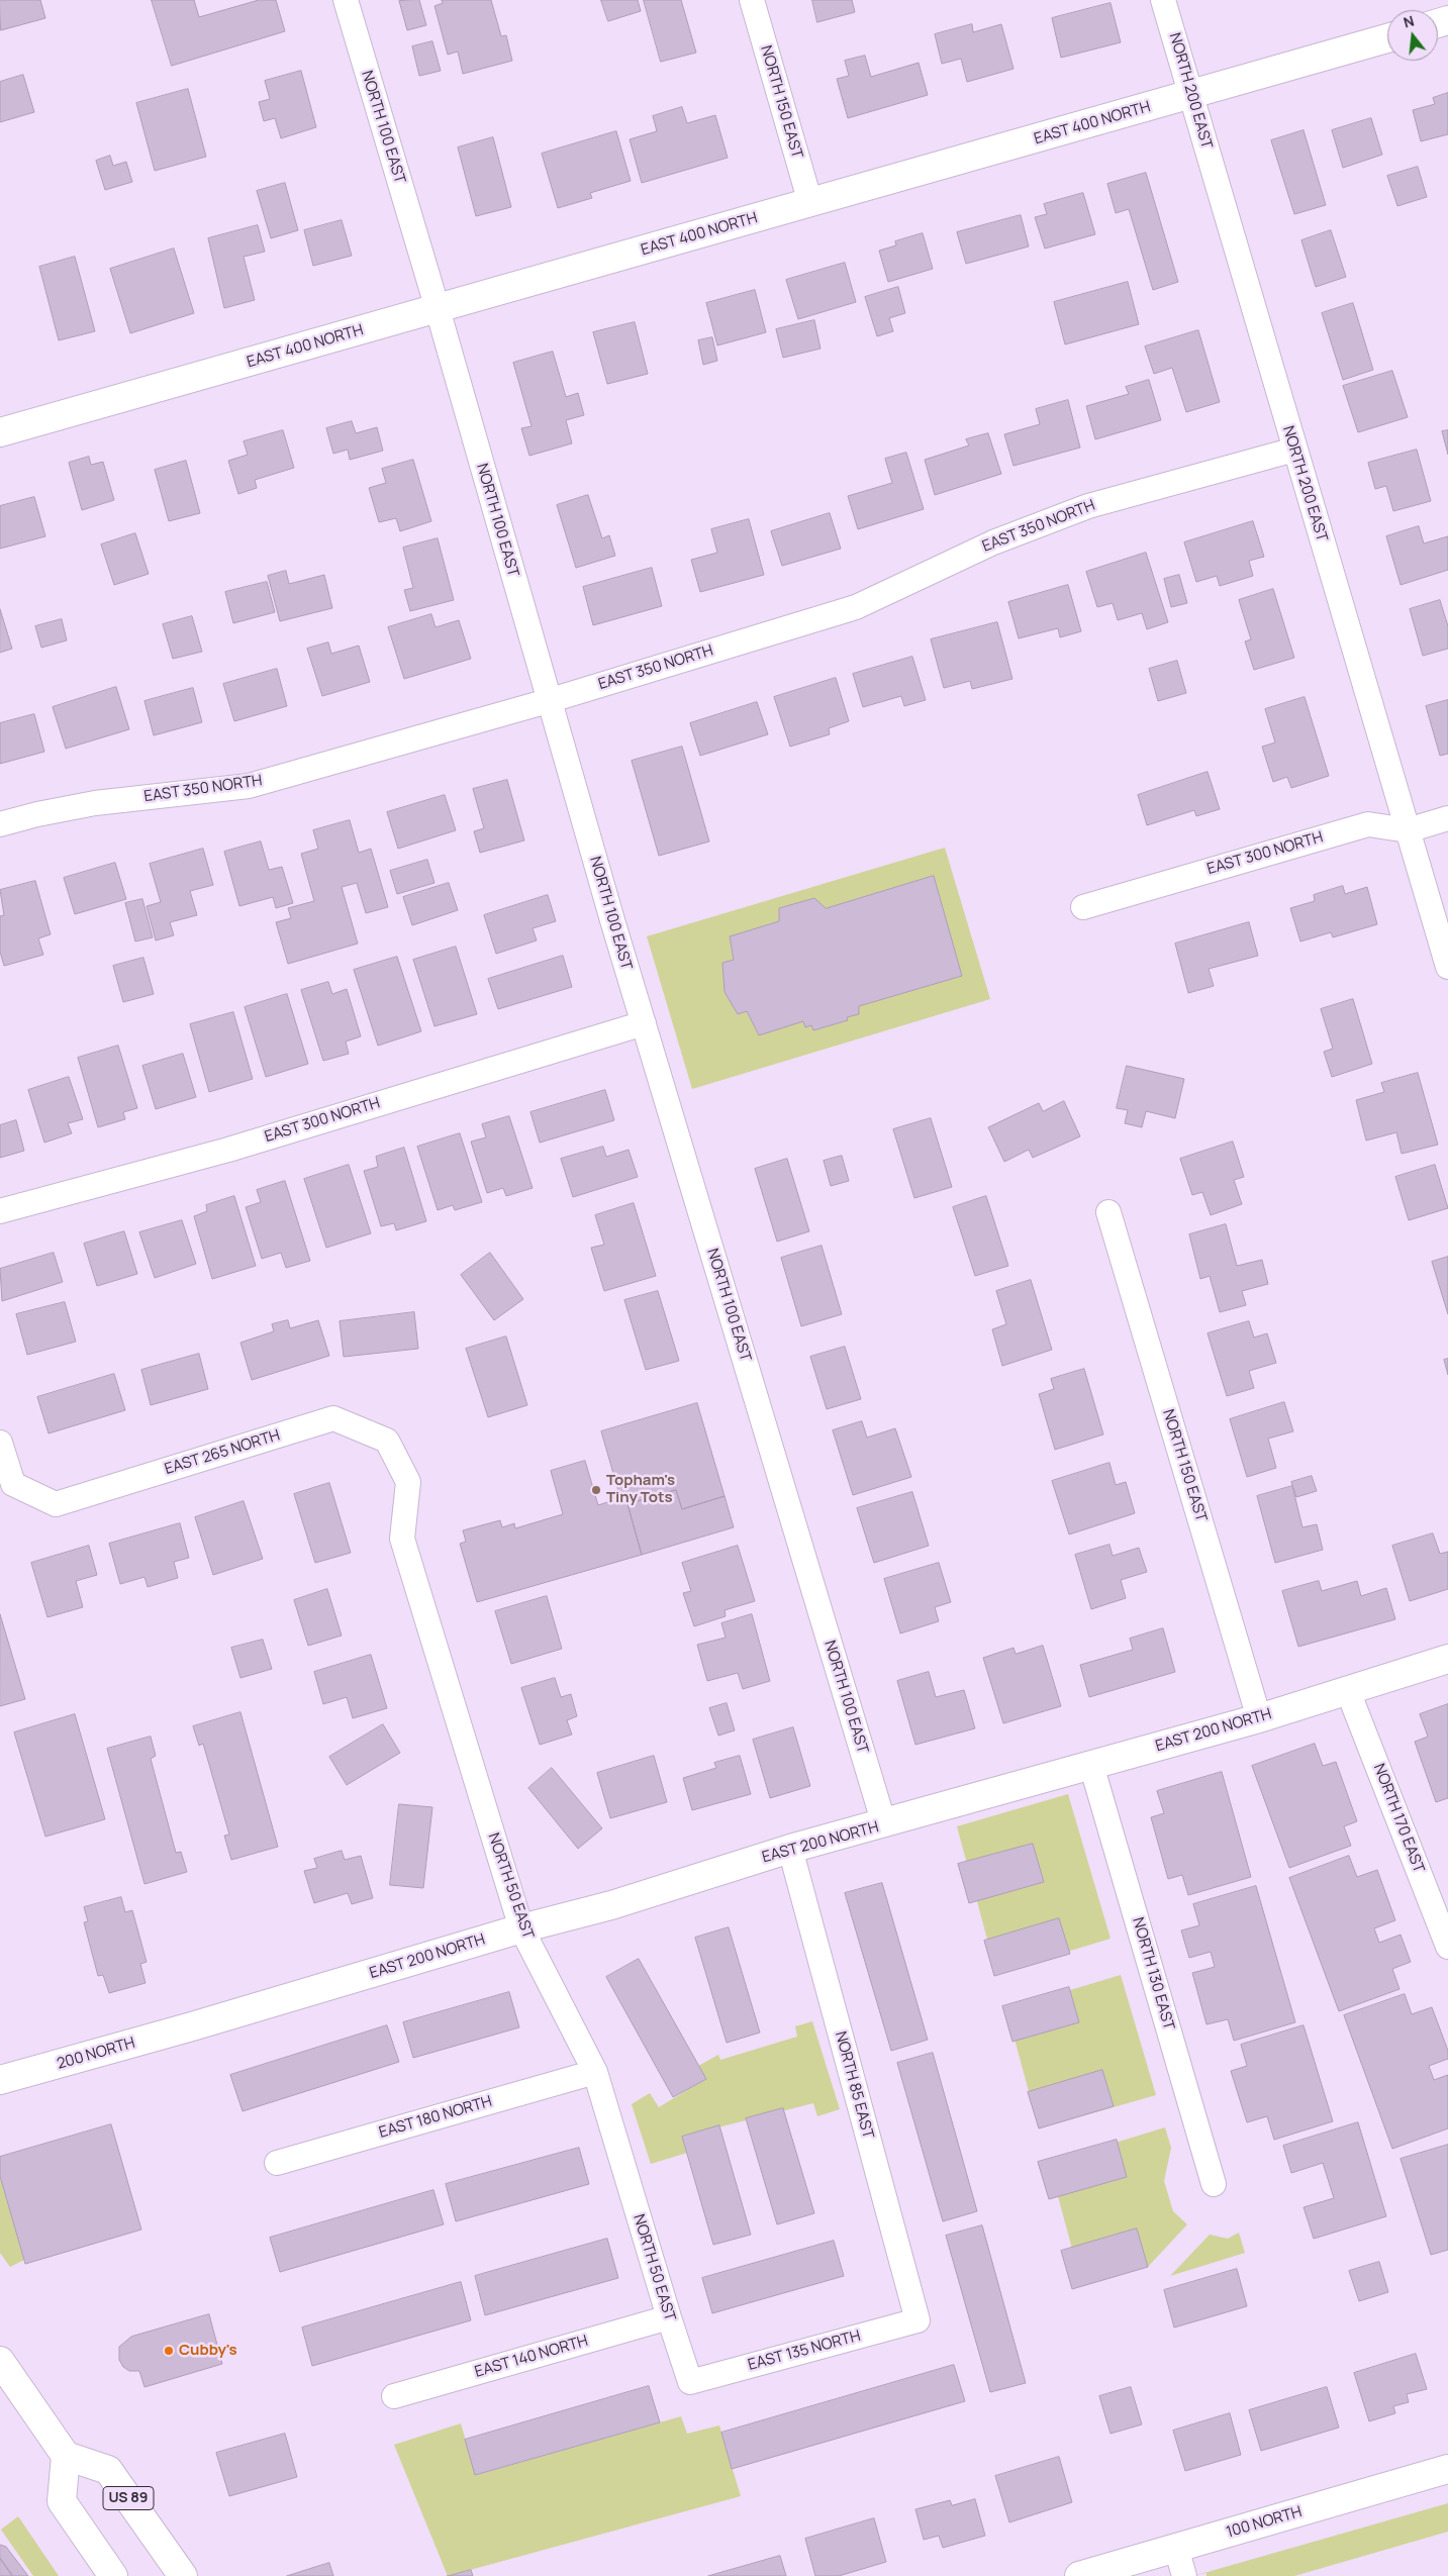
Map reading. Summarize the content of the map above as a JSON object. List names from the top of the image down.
{
  "streets": {
    "main road": [
      "EAST 400 NORTH",
      "EAST 200 NORTH",
      "200 NORTH",
      "US 89",
      "100 NORTH"
    ],
    "street": [
      "NORTH 200 EAST",
      "NORTH 150 EAST",
      "NORTH 100 EAST",
      "EAST 350 NORTH",
      "EAST 300 NORTH",
      "EAST 265 NORTH",
      "NORTH 170 EAST",
      "NORTH 50 EAST",
      "NORTH 130 EAST",
      "NORTH 85 EAST",
      "EAST 180 NORTH",
      "EAST 135 NORTH",
      "EAST 140 NORTH"
    ]
  },
  "crossings": [
    ["NORTH 200 EAST", "EAST 400 NORTH"],
    ["NORTH 200 EAST", "EAST 350 NORTH"],
    ["NORTH 200 EAST", "EAST 300 NORTH"],
    ["NORTH 150 EAST", "EAST 400 NORTH"],
    ["NORTH 150 EAST", "EAST 200 NORTH"],
    ["EAST 400 NORTH", "NORTH 100 EAST"],
    ["NORTH 100 EAST", "EAST 350 NORTH"],
    ["NORTH 100 EAST", "EAST 300 NORTH"],
    ["NORTH 100 EAST", "EAST 200 NORTH"],
    ["EAST 265 NORTH", "NORTH 50 EAST"],
    ["EAST 200 NORTH", "NORTH 170 EAST"],
    ["EAST 200 NORTH", "NORTH 50 EAST"],
    ["EAST 200 NORTH", "NORTH 130 EAST"],
    ["EAST 200 NORTH", "200 NORTH"],
    ["EAST 200 NORTH", "NORTH 85 EAST"],
    ["NORTH 50 EAST", "EAST 180 NORTH"],
    ["NORTH 50 EAST", "EAST 135 NORTH"],
    ["NORTH 50 EAST", "EAST 140 NORTH"],
    ["NORTH 85 EAST", "EAST 135 NORTH"]
  ],
  "places": ["Topham's Tiny Tots", "Cubby's"],
  "north": "top"
}
